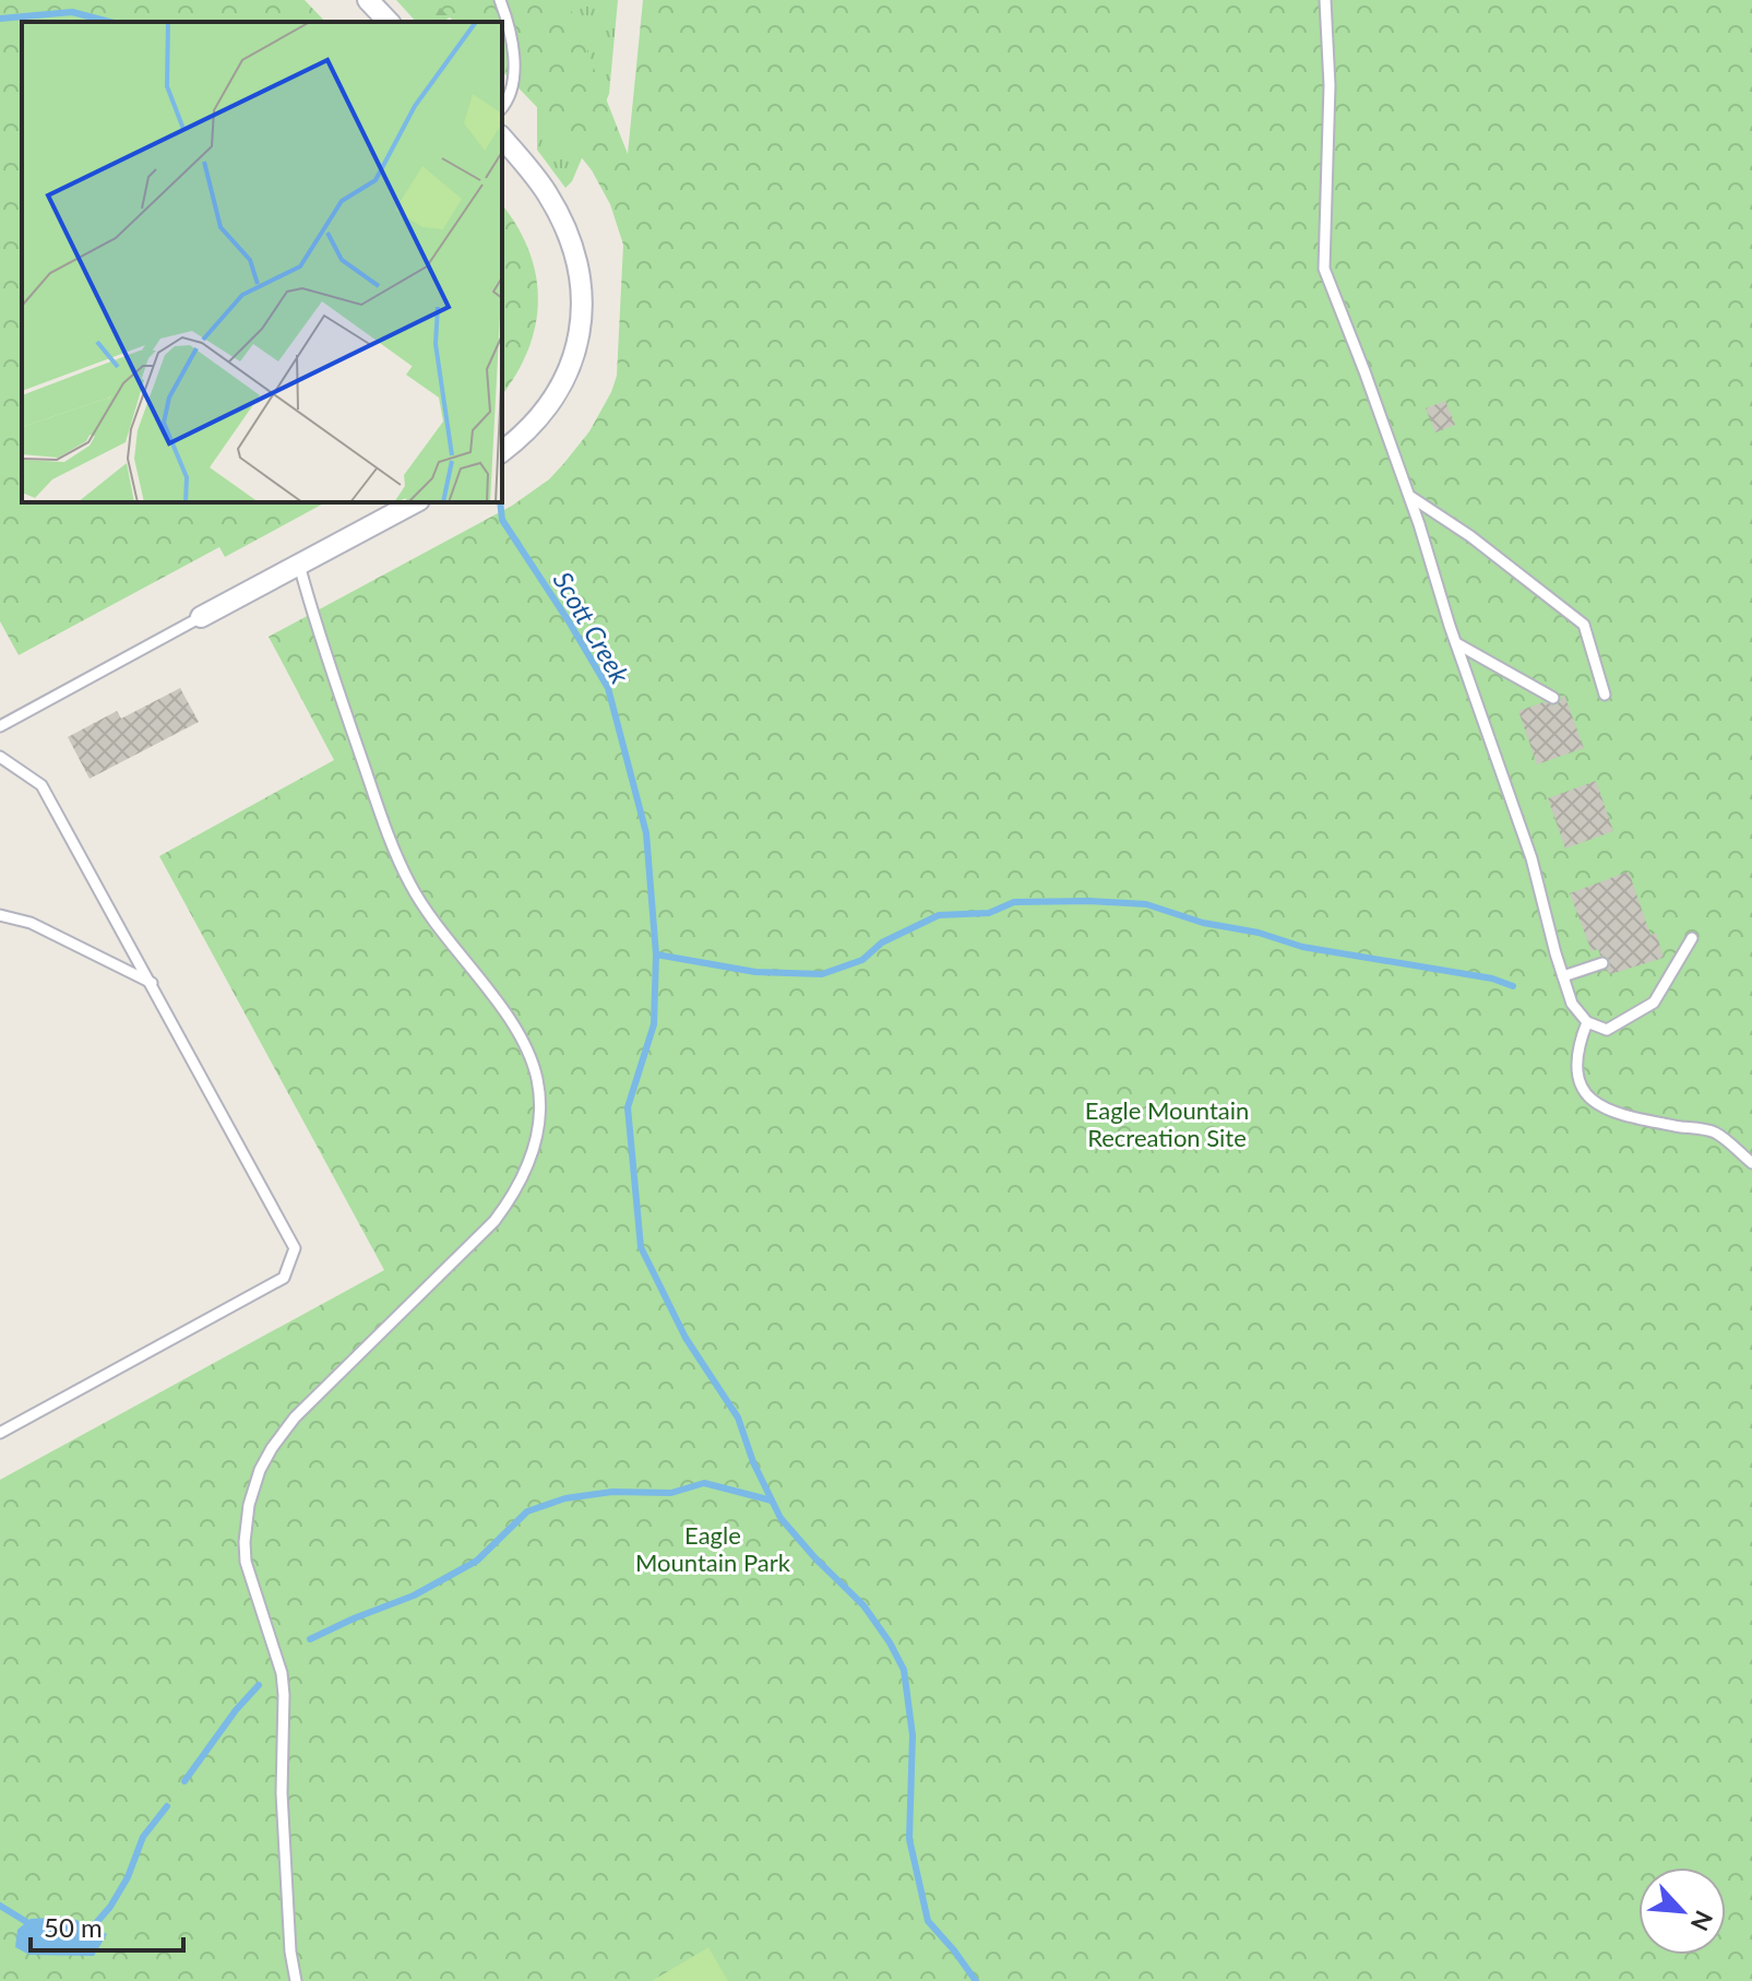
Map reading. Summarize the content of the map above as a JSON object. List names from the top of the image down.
{
  "water": ["Scott Creek"],
  "parks": ["Eagle Mountain Recreation Site", "Eagle Mountain Park"],
  "scale_bar": "50 m",
  "north": "bottom right"
}
